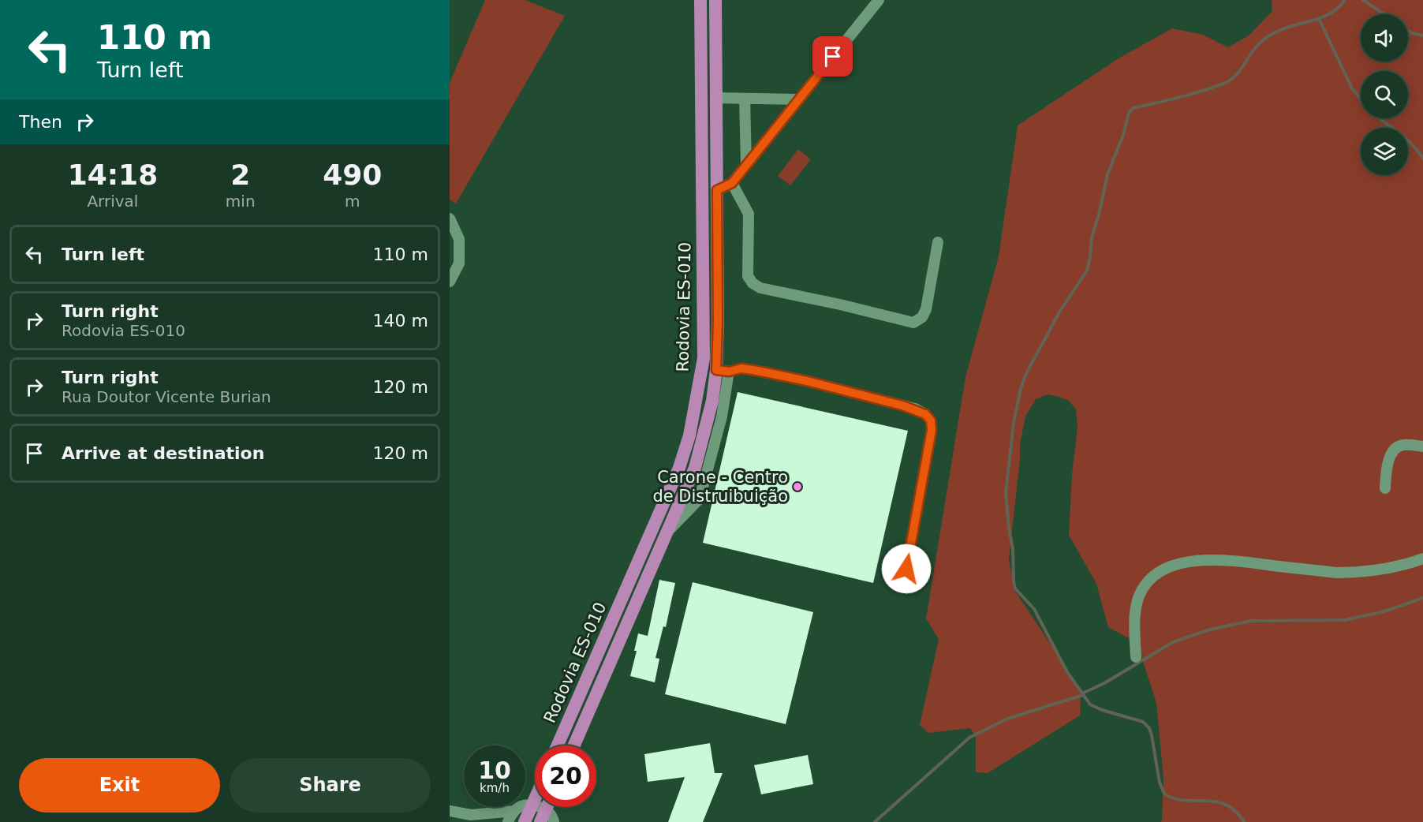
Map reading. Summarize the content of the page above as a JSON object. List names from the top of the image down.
{
  "streets": {
    "main road": ["Rodovia ES-010"]
  },
  "places": ["Carone - Centro de Distruibuição"],
  "page": {
    "turn": ["110 m", "Turn left"],
    "then": "Then",
    "eta": [
      "14:18",
      "Arrival",
      "2",
      "min",
      "490",
      "m"
    ],
    "list": [
      {
        "name": "Turn left",
        "value": "110 m"
      },
      {
        "name": "Turn right",
        "note": "Rodovia ES-010",
        "value": "140 m"
      },
      {
        "name": "Turn right",
        "note": "Rua Doutor Vicente Burian",
        "value": "120 m"
      },
      {
        "name": "Arrive at destination",
        "value": "120 m"
      }
    ],
    "speed": "10 km/h",
    "limit": "20",
    "buttons": ["Exit", "Share"]
  }
}
